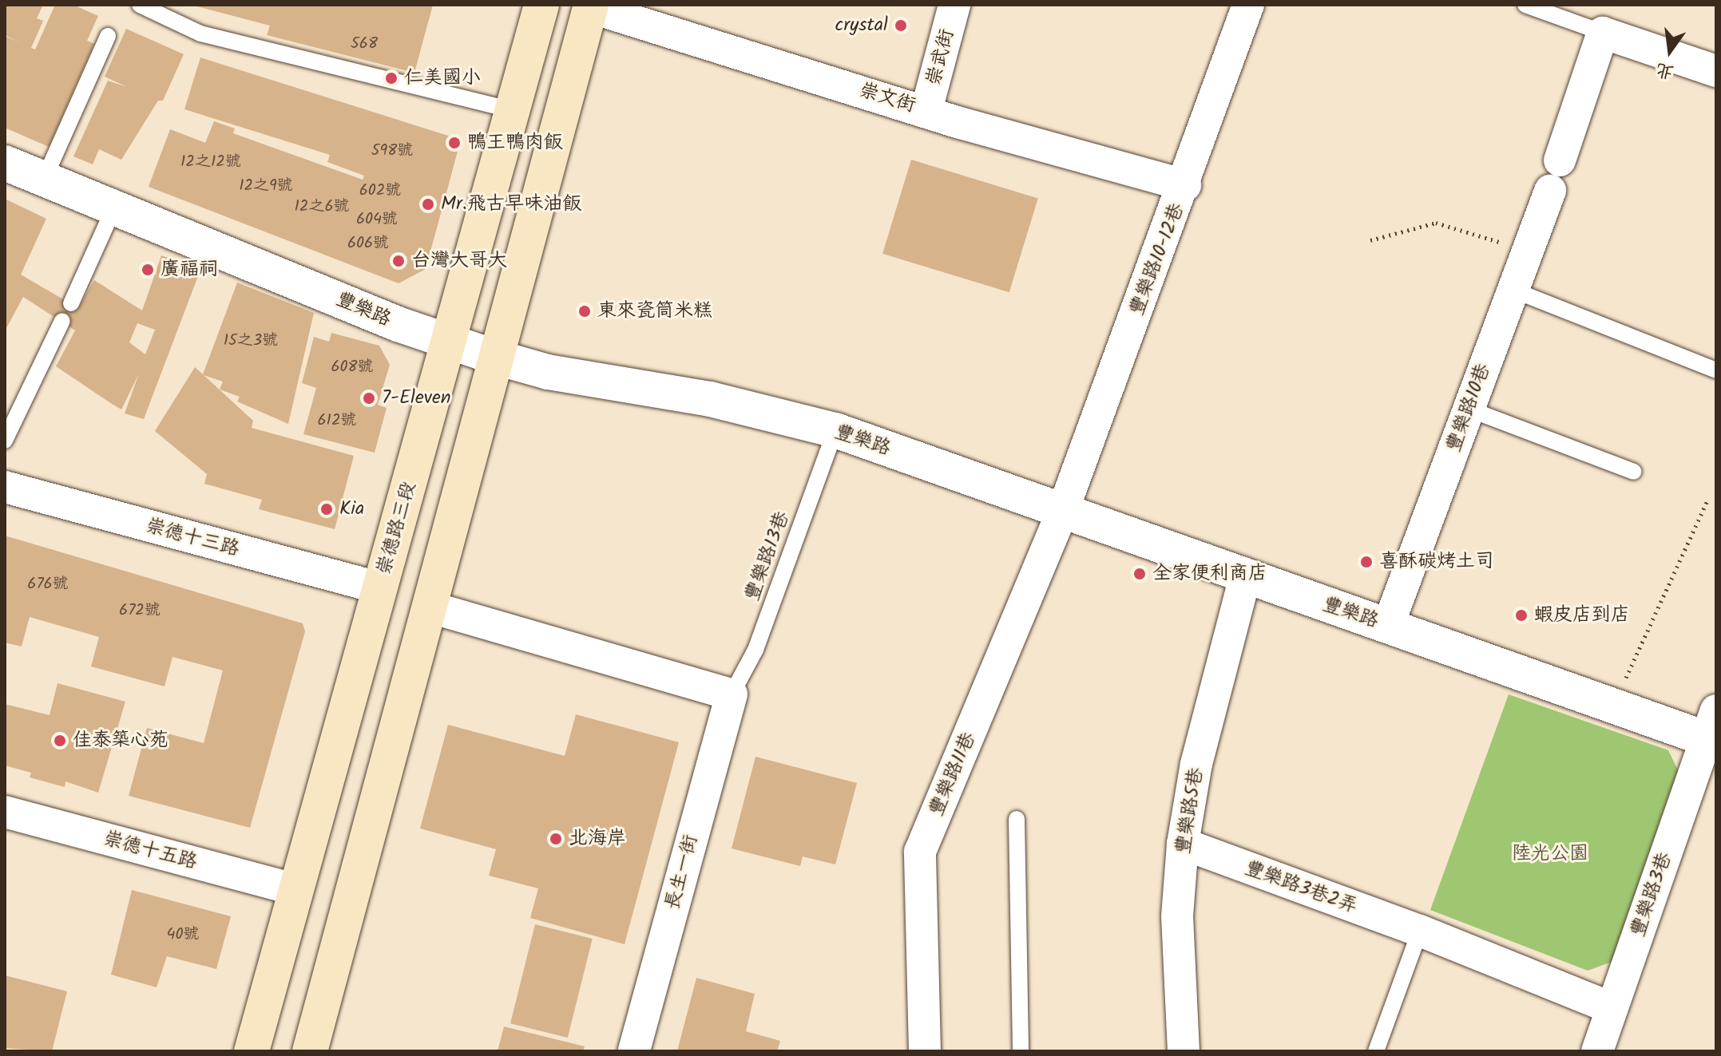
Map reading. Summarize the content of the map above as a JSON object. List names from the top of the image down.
{
  "streets": {
    "main road": ["崇德路三段"],
    "street": [
      "崇武街",
      "崇文街",
      "豐樂路10-12巷",
      "豐樂路",
      "豐樂路10巷",
      "崇德十三路",
      "豐樂路11巷",
      "豐樂路5巷",
      "崇德十五路",
      "長生一街",
      "豐樂路3巷2弄",
      "豐樂路3巷"
    ],
    "lane": ["豐樂路13巷"]
  },
  "crossings": [
    ["崇武街", "崇文街"],
    ["崇文街", "豐樂路10-12巷"],
    ["豐樂路10-12巷", "豐樂路"],
    ["豐樂路10-12巷", "豐樂路11巷"],
    ["豐樂路", "豐樂路10巷"],
    ["豐樂路", "崇德路三段"],
    ["豐樂路", "豐樂路13巷"],
    ["豐樂路", "豐樂路11巷"],
    ["豐樂路", "豐樂路5巷"],
    ["豐樂路", "豐樂路3巷"],
    ["崇德路三段", "崇德十三路"],
    ["崇德路三段", "崇德十五路"],
    ["豐樂路13巷", "長生一街"],
    ["豐樂路5巷", "豐樂路3巷2弄"],
    ["豐樂路3巷2弄", "豐樂路3巷"]
  ],
  "parks": ["陸光公園"],
  "places": [
    "crystal",
    "仁美國小",
    "鴨王鴨肉飯",
    "Mr.飛古早味油飯",
    "台灣大哥大",
    "廣福祠",
    "東來瓷筒米糕",
    "7-Eleven",
    "Kia",
    "喜酥碳烤土司",
    "全家便利商店",
    "蝦皮店到店",
    "佳泰築心苑",
    "北海岸"
  ],
  "house_numbers": [
    "568",
    "598號",
    "12之12號",
    "12之9號",
    "602號",
    "12之6號",
    "604號",
    "606號",
    "15之3號",
    "608號",
    "612號",
    "676號",
    "672號",
    "40號"
  ],
  "north": "bottom"
}
